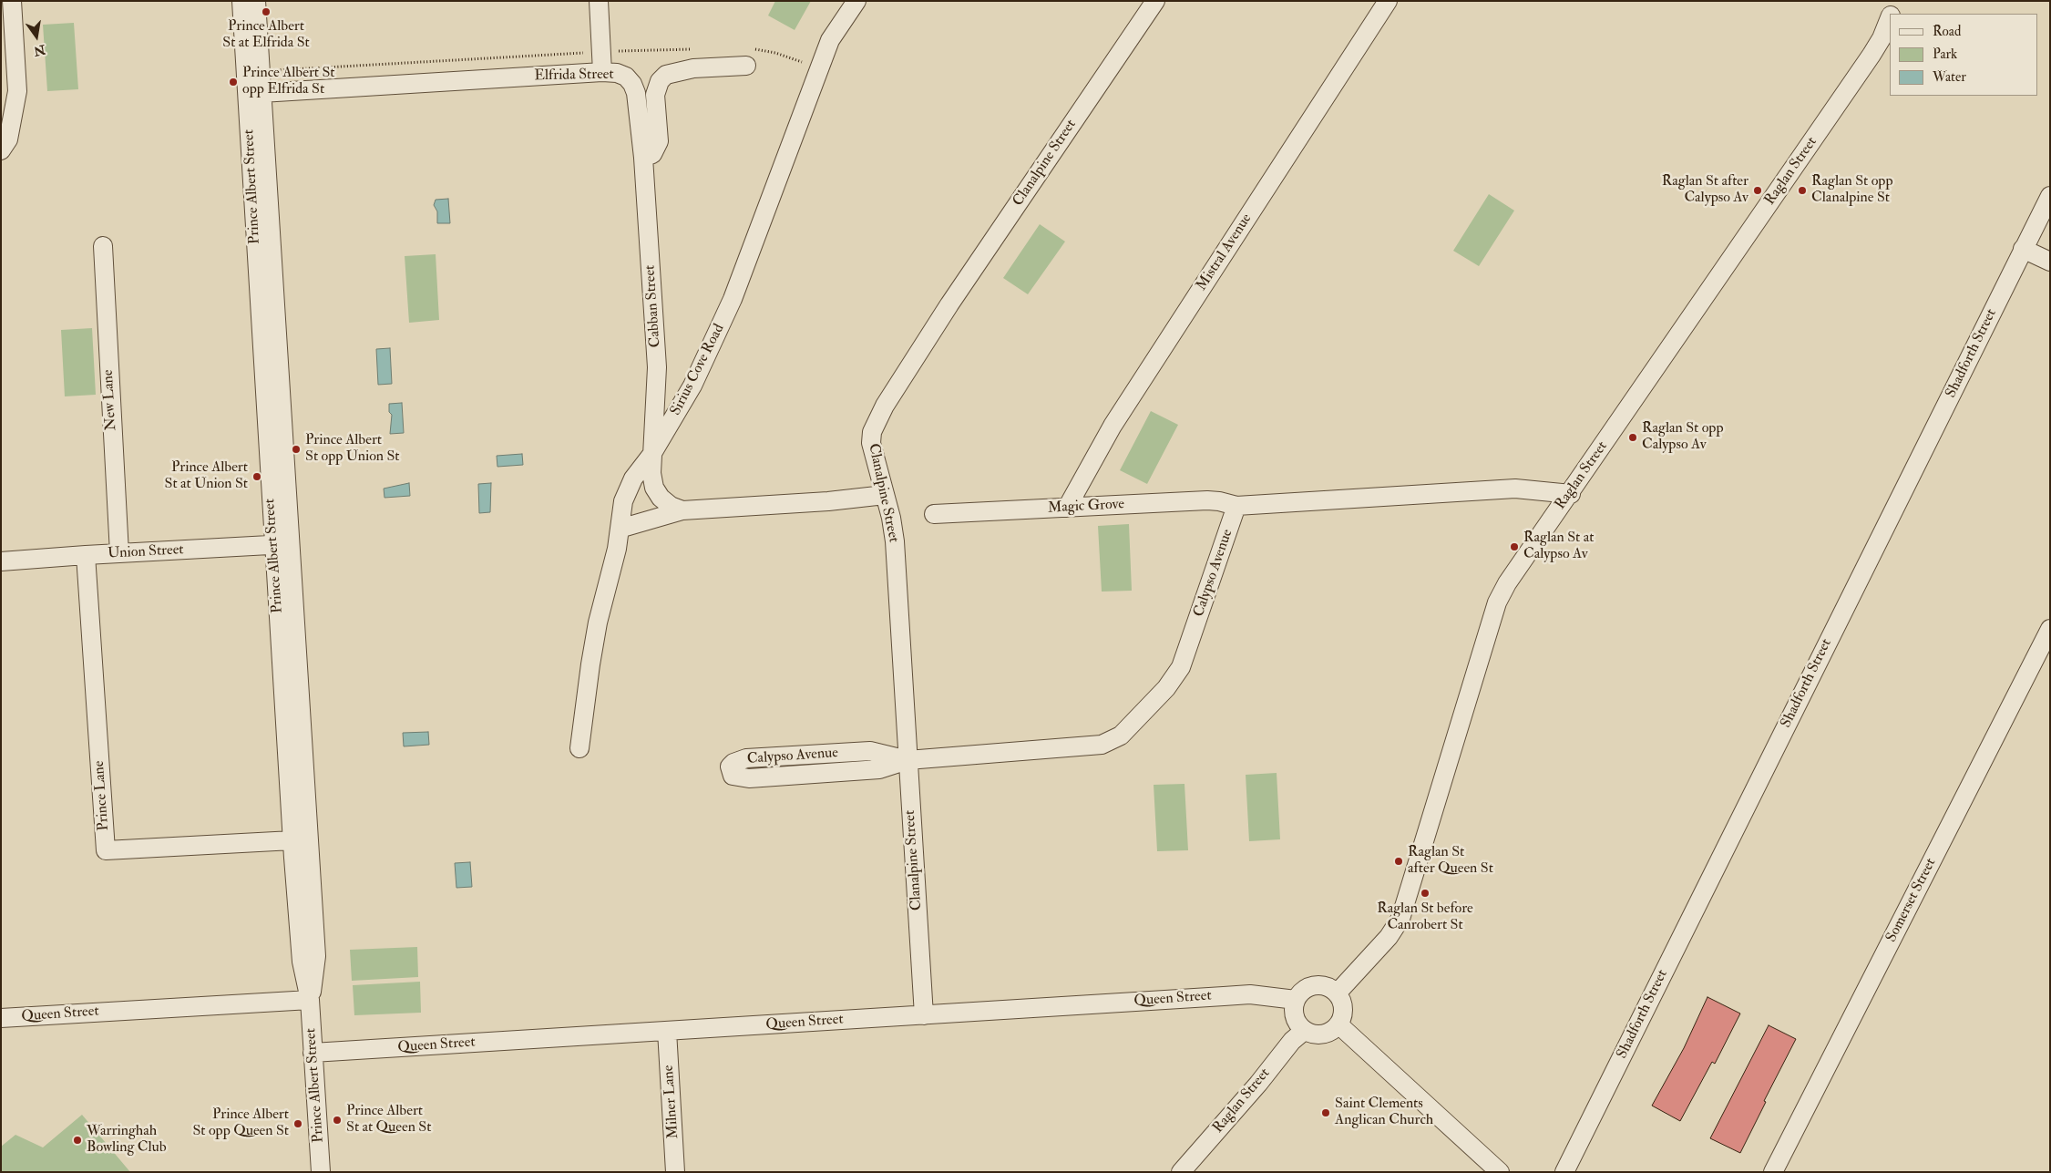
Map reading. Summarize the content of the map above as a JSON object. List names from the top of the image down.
{
  "streets": {
    "street": [
      "Elfrida Street",
      "Clanalpine Street",
      "Raglan Street",
      "Prince Albert Street",
      "Mistral Avenue",
      "Cabban Street",
      "Shadforth Street",
      "Sirius Cove Road",
      "New Lane",
      "Magic Grove",
      "Union Street",
      "Calypso Avenue",
      "Prince Lane",
      "Somerset Street",
      "Queen Street",
      "Milner Lane"
    ]
  },
  "crossings": [
    ["Elfrida Street", "Prince Albert Street"],
    ["Elfrida Street", "Cabban Street"],
    ["Clanalpine Street", "Calypso Avenue"],
    ["Clanalpine Street", "Queen Street"],
    ["Raglan Street", "Queen Street"],
    ["Prince Albert Street", "Union Street"],
    ["Prince Albert Street", "Prince Lane"],
    ["Prince Albert Street", "Queen Street"],
    ["Mistral Avenue", "Magic Grove"],
    ["Cabban Street", "Sirius Cove Road"],
    ["New Lane", "Union Street"],
    ["Magic Grove", "Calypso Avenue"],
    ["Union Street", "Prince Lane"],
    ["Queen Street", "Milner Lane"]
  ],
  "places": [
    "Prince Albert St at Elfrida St",
    "Prince Albert St opp Elfrida St",
    "Raglan St after Calypso Av",
    "Raglan St opp Clanalpine St",
    "Raglan St opp Calypso Av",
    "Prince Albert St opp Union St",
    "Prince Albert St at Union St",
    "Raglan St at Calypso Av",
    "Raglan St after Queen St",
    "Raglan St before Canrobert St",
    "Saint Clements Anglican Church",
    "Prince Albert St at Queen St",
    "Prince Albert St opp Queen St",
    "Warringhah Bowling Club"
  ],
  "legend": ["Road", "Park", "Water"],
  "north": "bottom"
}
